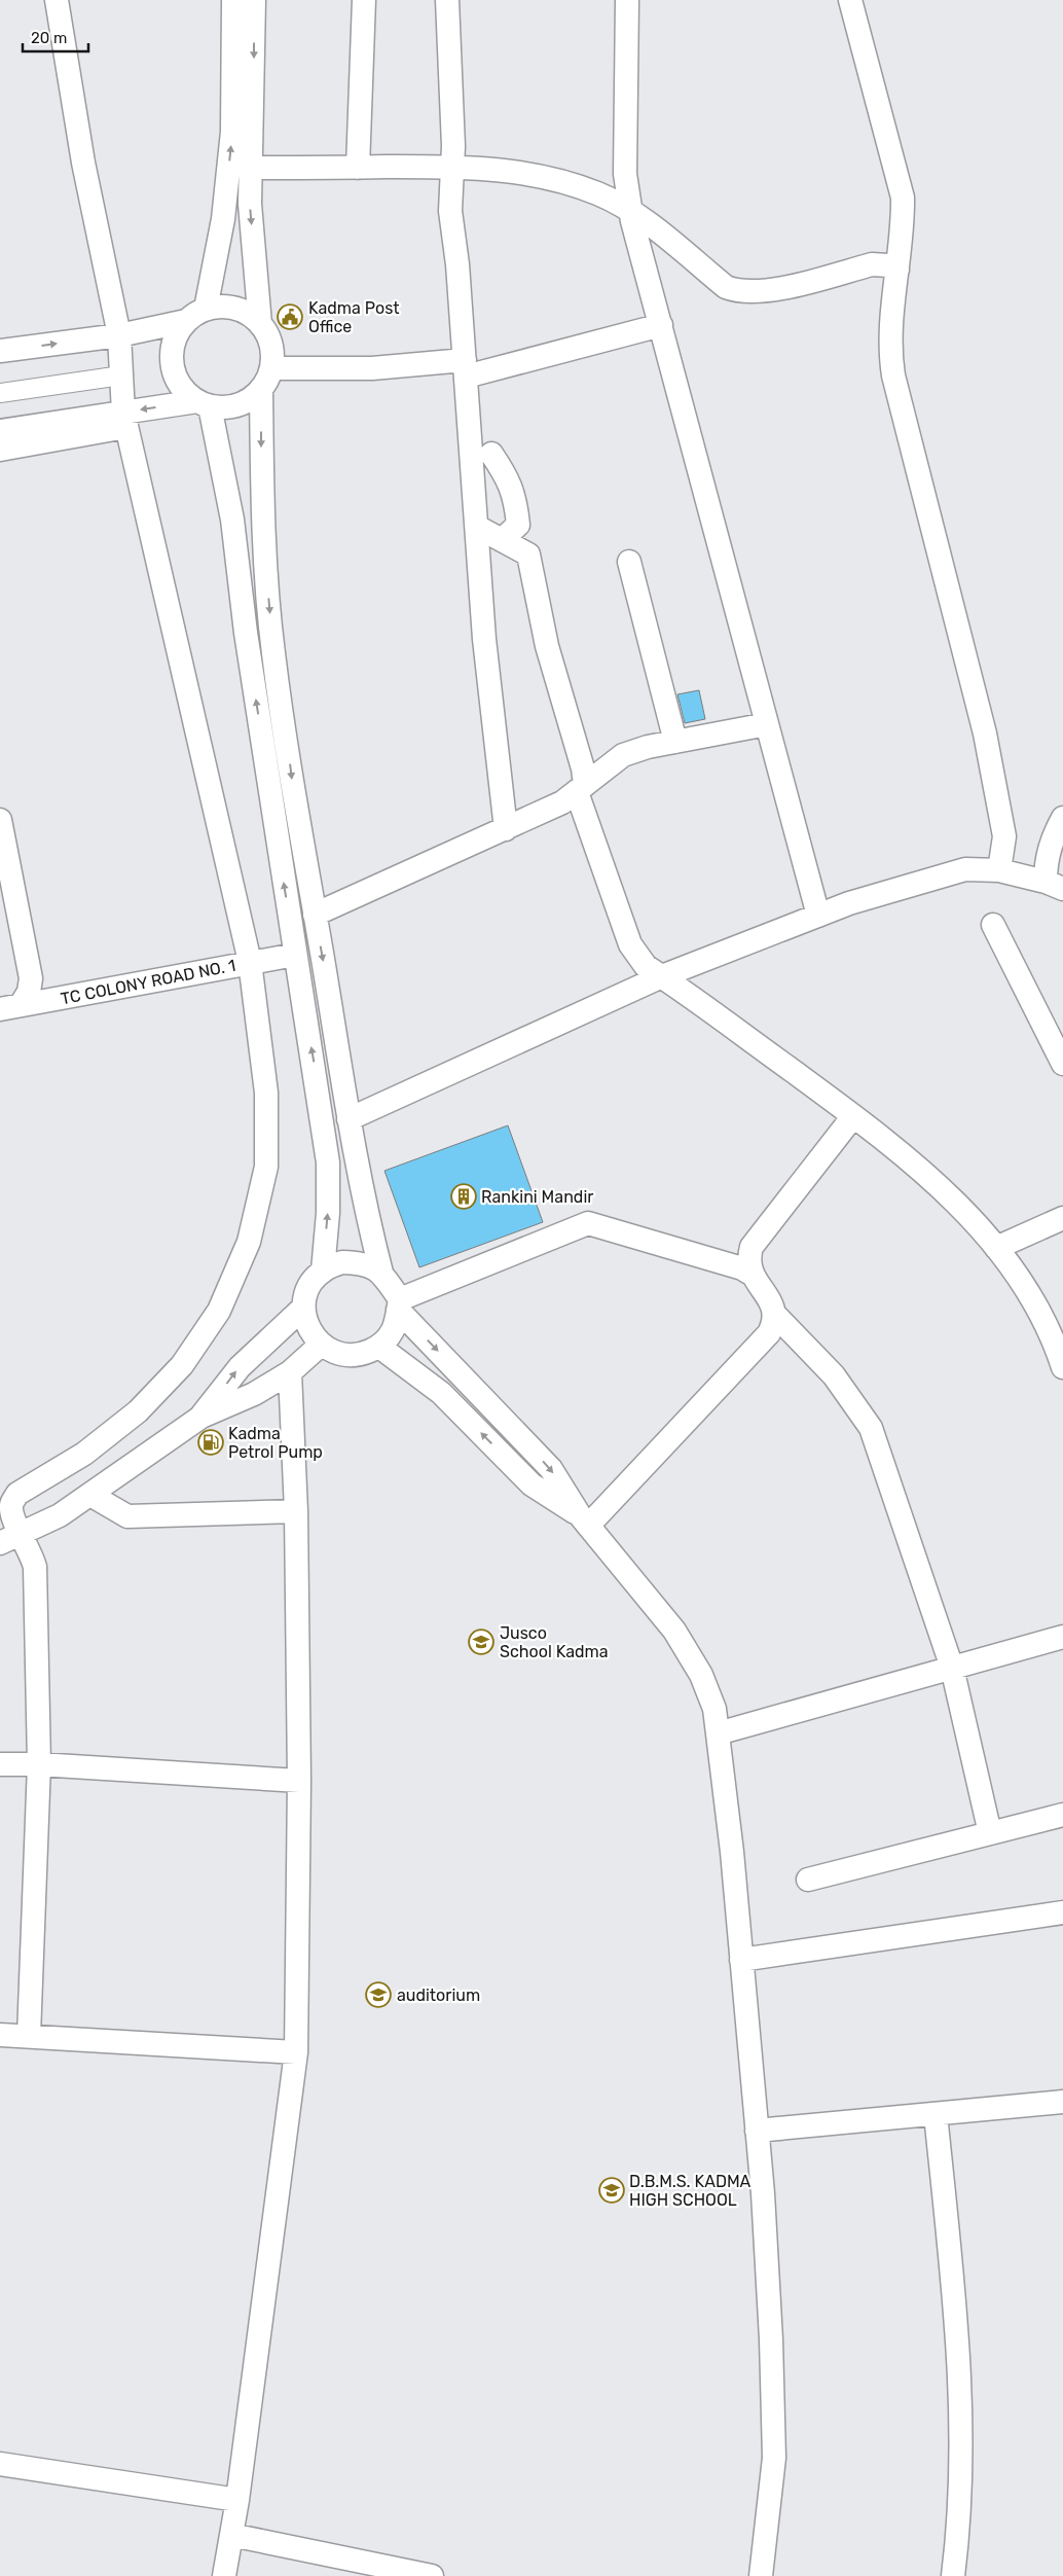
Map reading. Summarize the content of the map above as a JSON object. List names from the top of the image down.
{
  "streets": {
    "street": ["TC COLONY ROAD NO. 1"]
  },
  "places": {
    "public building": ["Kadma Post Office"],
    "building": ["Rankini Mandir"],
    "fuel station": ["Kadma Petrol Pump"],
    "school or university": ["Jusco School Kadma", "auditorium", "D.B.M.S. KADMA HIGH SCHOOL"]
  },
  "scale_bar": "20 m"
}
